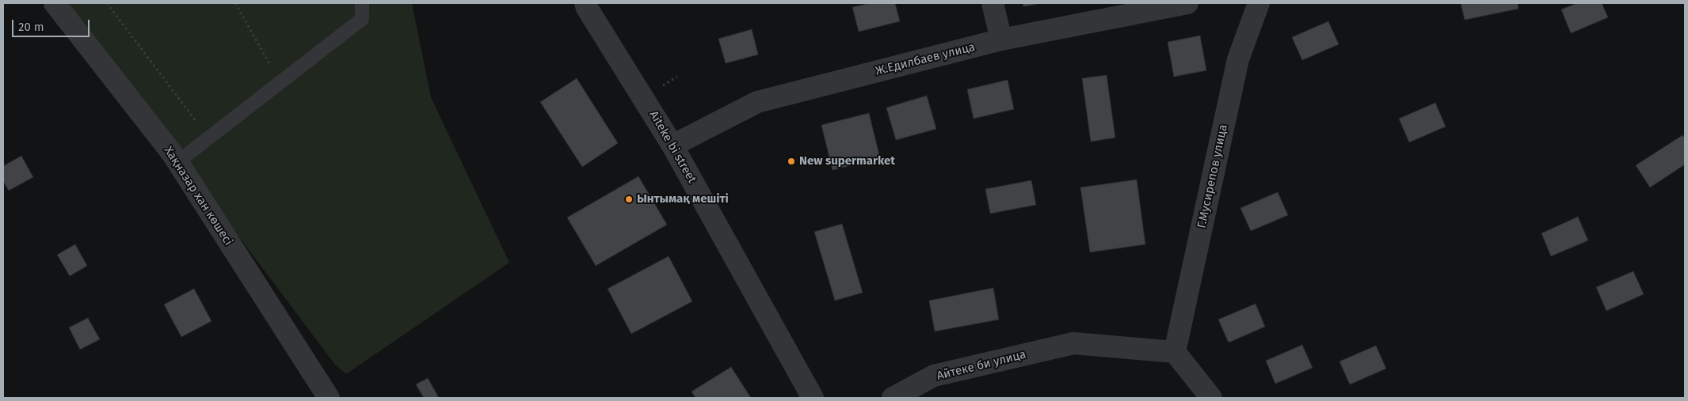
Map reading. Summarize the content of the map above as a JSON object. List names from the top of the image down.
{
  "streets": {
    "street": [
      "Ж.Едилбаев улица",
      "Aiteke bi street",
      "Г.Мусирепов улица",
      "Хақназар хан көшесі",
      "Айтеке би улица"
    ]
  },
  "crossings": [
    ["Ж.Едилбаев улица", "Aiteke bi street"],
    ["Г.Мусирепов улица", "Айтеке би улица"]
  ],
  "places": ["New supermarket", "Ынтымақ мешіті"],
  "scale_bar": "20 m"
}
